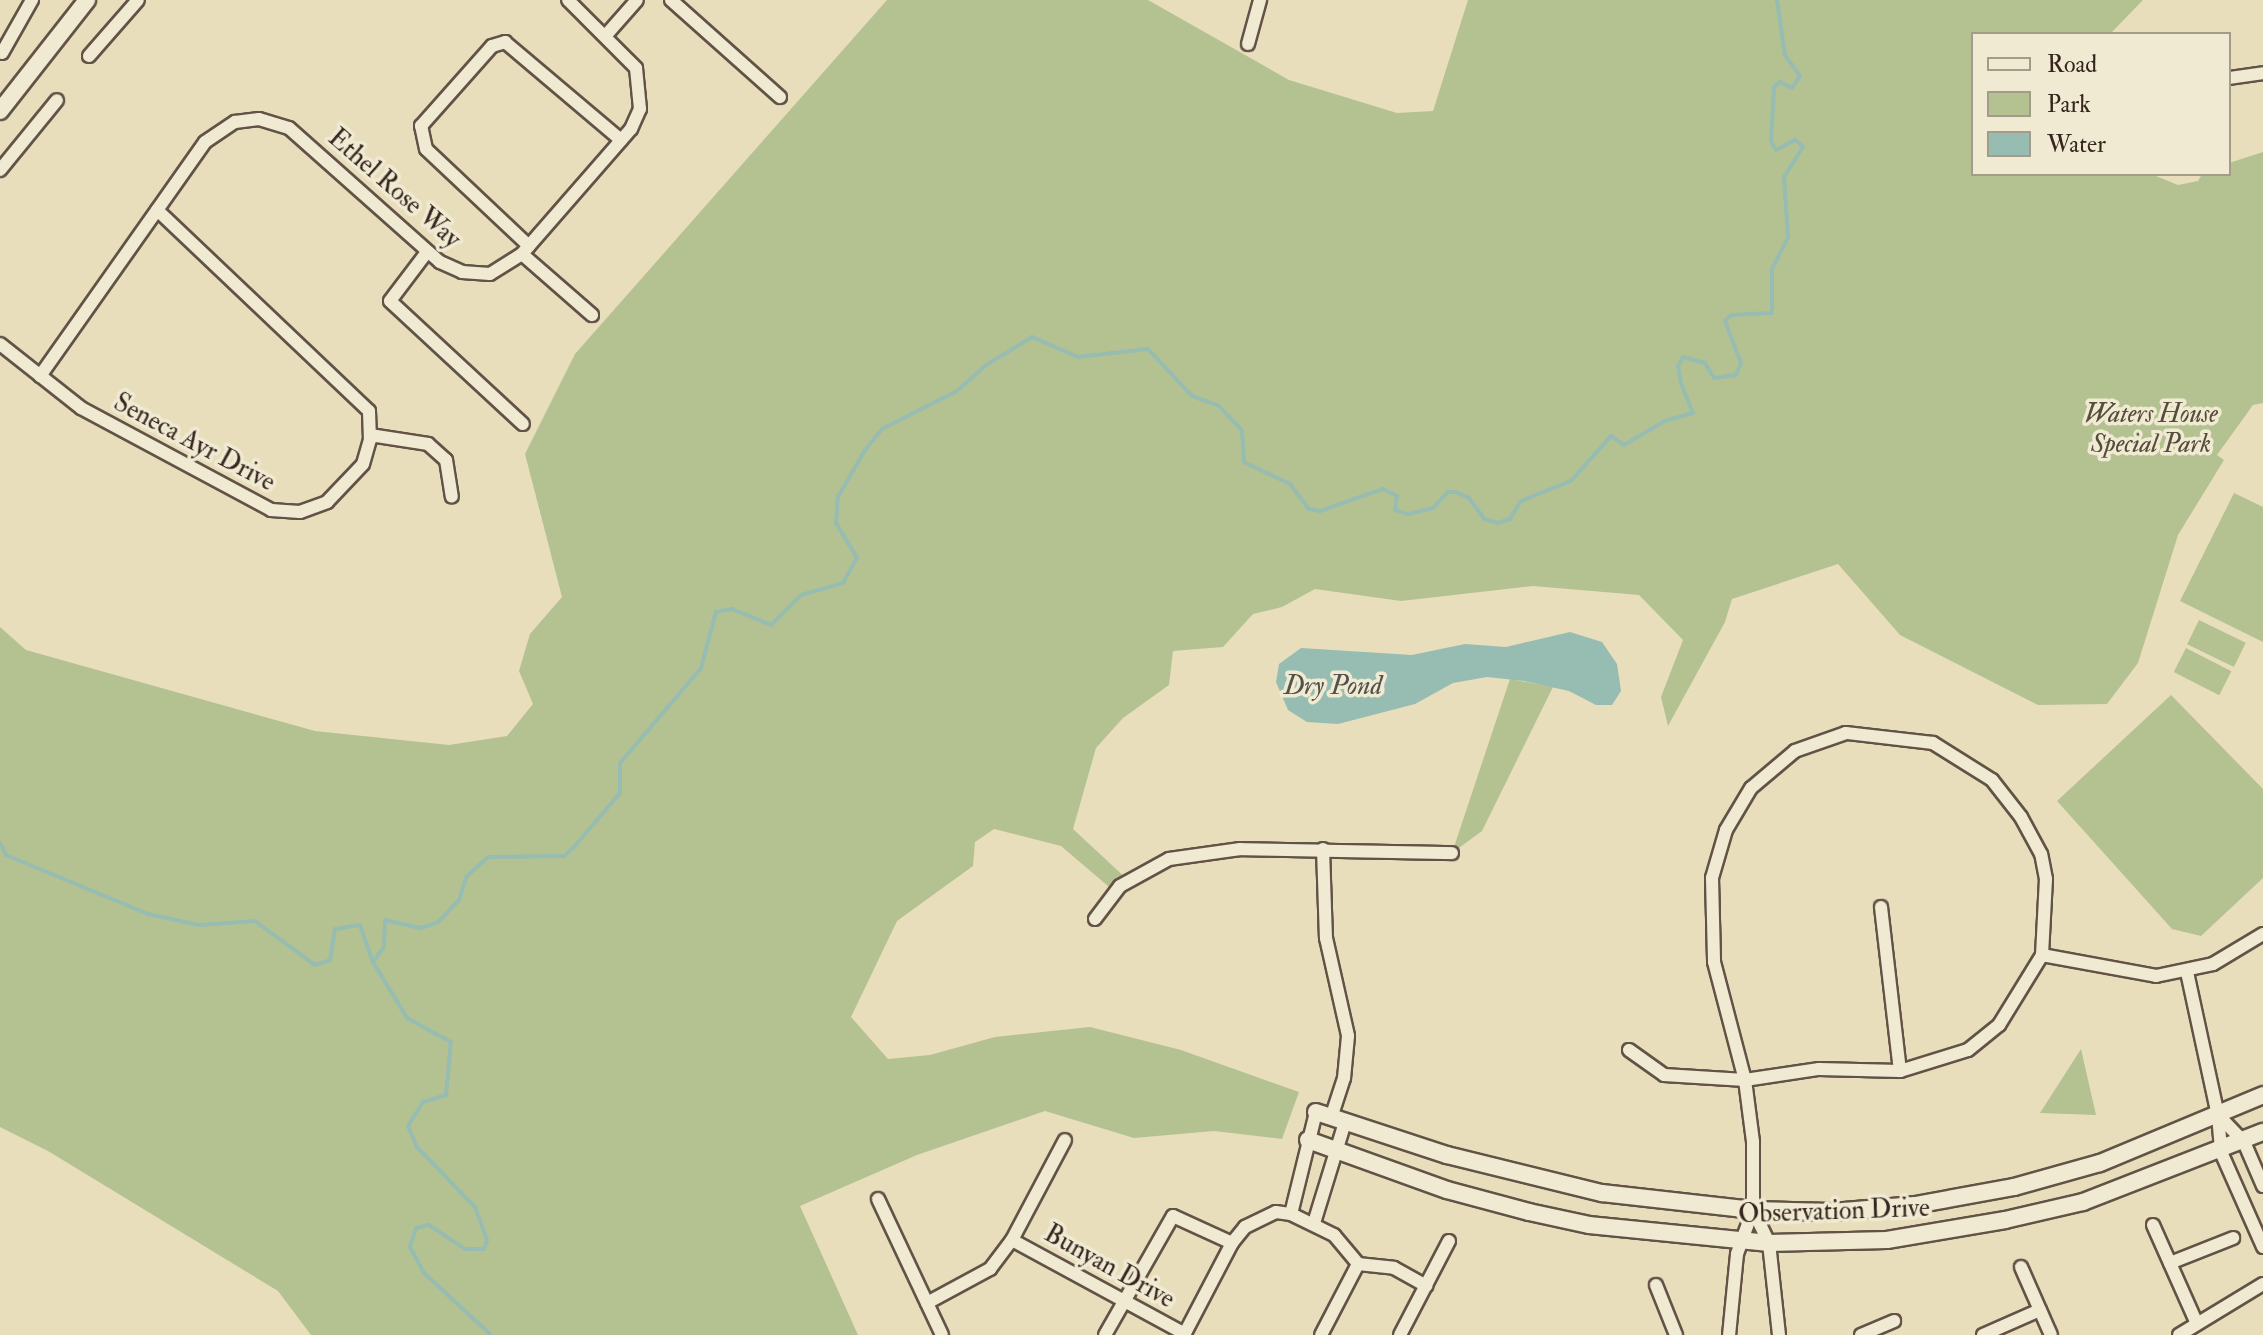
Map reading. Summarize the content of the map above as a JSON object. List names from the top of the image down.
{
  "streets": {
    "street": [
      "Ethel Rose Way",
      "Seneca Ayr Drive",
      "Observation Drive",
      "Bunyan Drive"
    ]
  },
  "crossings": [
    ["Ethel Rose Way", "Seneca Ayr Drive"]
  ],
  "water": ["Dry Pond"],
  "parks": ["Waters House Special Park"],
  "legend": ["Road", "Park", "Water"]
}
